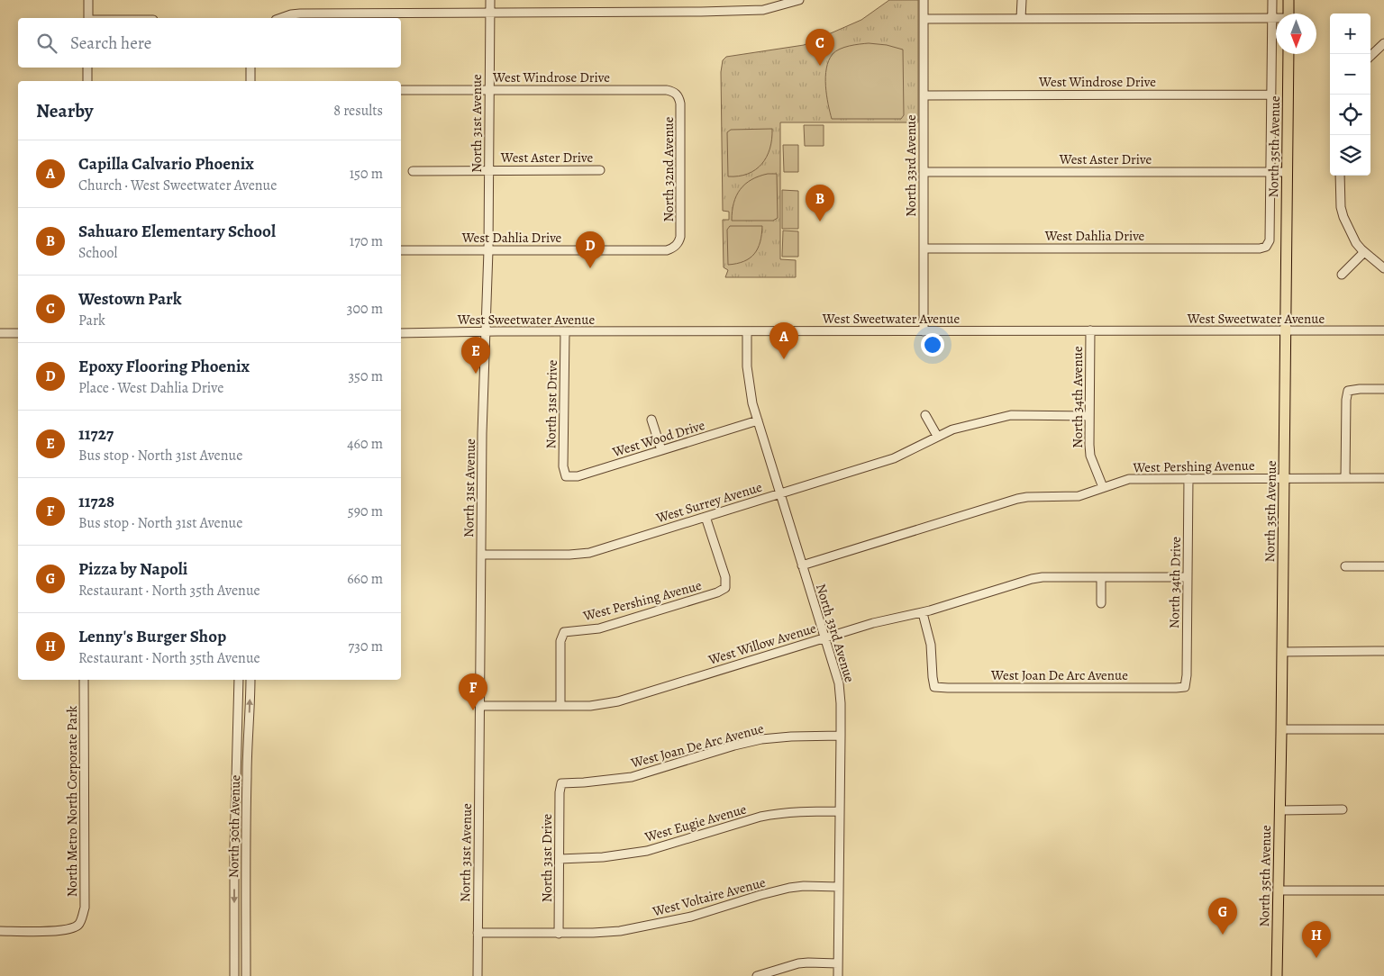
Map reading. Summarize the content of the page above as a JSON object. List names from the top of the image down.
{
  "streets": {
    "main road": ["North 35th Avenue"],
    "street": [
      "West Windrose Drive",
      "North 31st Avenue",
      "West Aster Drive",
      "North 33rd Avenue",
      "North 32nd Avenue",
      "West Dahlia Drive",
      "West Sweetwater Avenue",
      "North 34th Avenue",
      "North 31st Drive",
      "West Wood Drive",
      "West Pershing Avenue",
      "West Surrey Avenue",
      "North 34th Drive",
      "West Willow Avenue",
      "West Joan De Arc Avenue",
      "North Metro North Corporate Park",
      "West Eugie Avenue",
      "North 30th Avenue",
      "West Voltaire Avenue"
    ]
  },
  "crossings": [
    ["West Windrose Drive", "North 31st Avenue"],
    ["West Windrose Drive", "North 35th Avenue"],
    ["West Windrose Drive", "North 33rd Avenue"],
    ["West Windrose Drive", "North 32nd Avenue"],
    ["North 31st Avenue", "West Aster Drive"],
    ["North 31st Avenue", "West Dahlia Drive"],
    ["North 31st Avenue", "West Sweetwater Avenue"],
    ["North 31st Avenue", "West Surrey Avenue"],
    ["North 31st Avenue", "West Willow Avenue"],
    ["North 31st Avenue", "West Voltaire Avenue"],
    ["North 35th Avenue", "West Aster Drive"],
    ["North 35th Avenue", "West Dahlia Drive"],
    ["North 35th Avenue", "West Sweetwater Avenue"],
    ["North 35th Avenue", "West Pershing Avenue"],
    ["West Aster Drive", "North 33rd Avenue"],
    ["North 33rd Avenue", "West Dahlia Drive"],
    ["North 33rd Avenue", "West Sweetwater Avenue"],
    ["North 33rd Avenue", "West Wood Drive"],
    ["North 33rd Avenue", "West Pershing Avenue"],
    ["North 33rd Avenue", "West Surrey Avenue"],
    ["North 33rd Avenue", "West Willow Avenue"],
    ["North 33rd Avenue", "West Joan De Arc Avenue"],
    ["North 33rd Avenue", "West Eugie Avenue"],
    ["North 33rd Avenue", "West Voltaire Avenue"],
    ["North 32nd Avenue", "West Dahlia Drive"],
    ["West Sweetwater Avenue", "North 34th Avenue"],
    ["West Sweetwater Avenue", "North 31st Drive"],
    ["North 34th Avenue", "West Pershing Avenue"],
    ["North 34th Avenue", "West Surrey Avenue"],
    ["North 31st Drive", "West Wood Drive"],
    ["North 31st Drive", "West Joan De Arc Avenue"],
    ["North 31st Drive", "West Eugie Avenue"],
    ["North 31st Drive", "West Voltaire Avenue"],
    ["West Pershing Avenue", "West Surrey Avenue"],
    ["West Pershing Avenue", "North 34th Drive"],
    ["West Pershing Avenue", "West Willow Avenue"],
    ["North 34th Drive", "West Willow Avenue"],
    ["North 34th Drive", "West Joan De Arc Avenue"],
    ["West Willow Avenue", "West Joan De Arc Avenue"]
  ],
  "north": "bottom",
  "page": {
    "map_buttons": ["+", "−"],
    "search": "Search here",
    "pins": [
      "C",
      "B",
      "D",
      "A",
      "E",
      "F",
      "G",
      "H"
    ],
    "heading": ["Nearby", "8 results"],
    "list": [
      {
        "mark": "A",
        "name": "Capilla Calvario Phoenix",
        "note": "Church · West Sweetwater Avenue",
        "value": "150 m"
      },
      {
        "mark": "B",
        "name": "Sahuaro Elementary School",
        "note": "School",
        "value": "170 m"
      },
      {
        "mark": "C",
        "name": "Westown Park",
        "note": "Park",
        "value": "300 m"
      },
      {
        "mark": "D",
        "name": "Epoxy Flooring Phoenix",
        "note": "Place · West Dahlia Drive",
        "value": "350 m"
      },
      {
        "mark": "E",
        "name": "11727",
        "note": "Bus stop · North 31st Avenue",
        "value": "460 m"
      },
      {
        "mark": "F",
        "name": "11728",
        "note": "Bus stop · North 31st Avenue",
        "value": "590 m"
      },
      {
        "mark": "G",
        "name": "Pizza by Napoli",
        "note": "Restaurant · North 35th Avenue",
        "value": "660 m"
      },
      {
        "mark": "H",
        "name": "Lenny's Burger Shop",
        "note": "Restaurant · North 35th Avenue",
        "value": "730 m"
      }
    ]
  }
}
